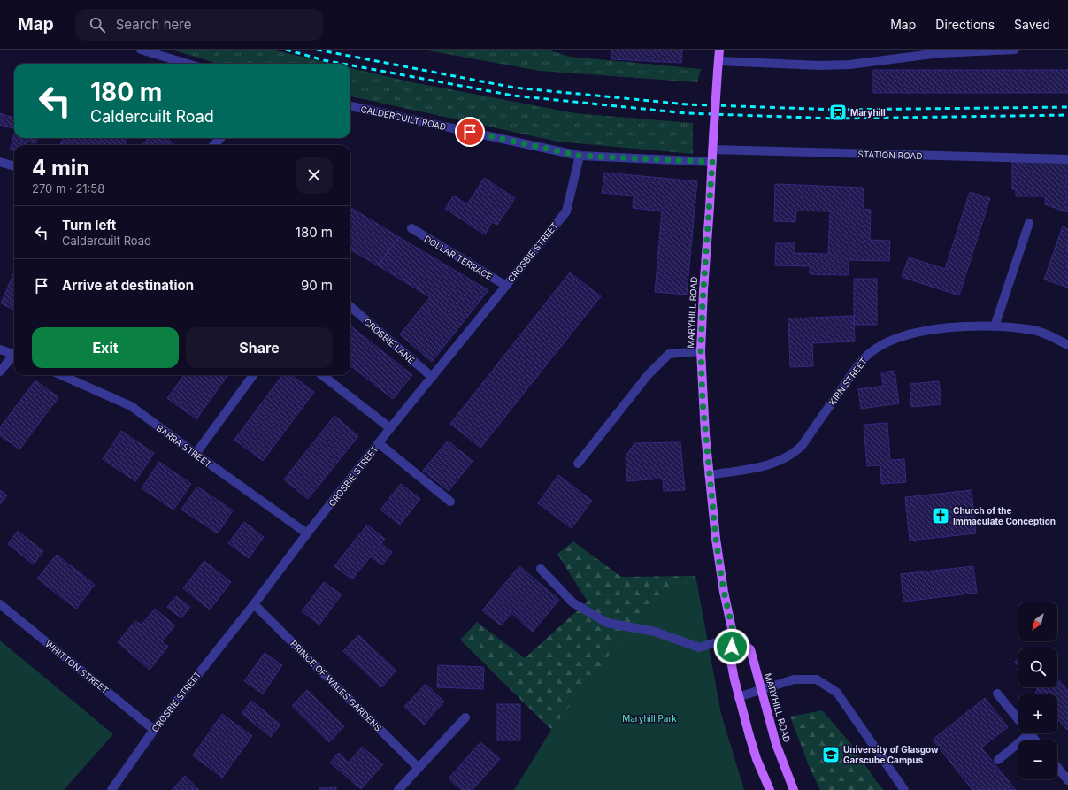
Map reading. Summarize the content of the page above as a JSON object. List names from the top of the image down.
{
  "streets": {
    "main road": ["MARYHILL ROAD"],
    "street": [
      "CALDERCUILT ROAD",
      "STATION ROAD",
      "CROSBIE STREET",
      "DOLLAR TERRACE",
      "CROSBIE LANE",
      "KIRN STREET",
      "BARRA STREET",
      "WHITTON STREET",
      "PRINCE OF WALES GARDENS"
    ]
  },
  "crossings": [
    ["CALDERCUILT ROAD", "CROSBIE STREET"],
    ["CALDERCUILT ROAD", "MARYHILL ROAD"],
    ["STATION ROAD", "MARYHILL ROAD"],
    ["CROSBIE STREET", "DOLLAR TERRACE"],
    ["CROSBIE STREET", "CROSBIE LANE"],
    ["CROSBIE STREET", "BARRA STREET"],
    ["CROSBIE STREET", "WHITTON STREET"],
    ["CROSBIE STREET", "PRINCE OF WALES GARDENS"],
    ["MARYHILL ROAD", "KIRN STREET"]
  ],
  "parks": ["Maryhill Park"],
  "places": {
    "station": ["Maryhill"],
    "church": ["Church of the Immaculate Conception"],
    "school or university": ["University of Glasgow Garscube Campus"]
  },
  "north": "bottom left",
  "page": {
    "header": "Map",
    "search": "Search here",
    "nav": ["Map", "Directions", "Saved"],
    "turn": ["180 m", "Caldercuilt Road"],
    "heading": ["4 min", "270 m · 21:58"],
    "list": [
      {
        "name": "Turn left",
        "note": "Caldercuilt Road",
        "value": "180 m"
      },
      {
        "name": "Arrive at destination",
        "value": "90 m"
      }
    ],
    "buttons": ["Exit", "Share"],
    "map_buttons": ["+", "−"]
  }
}
